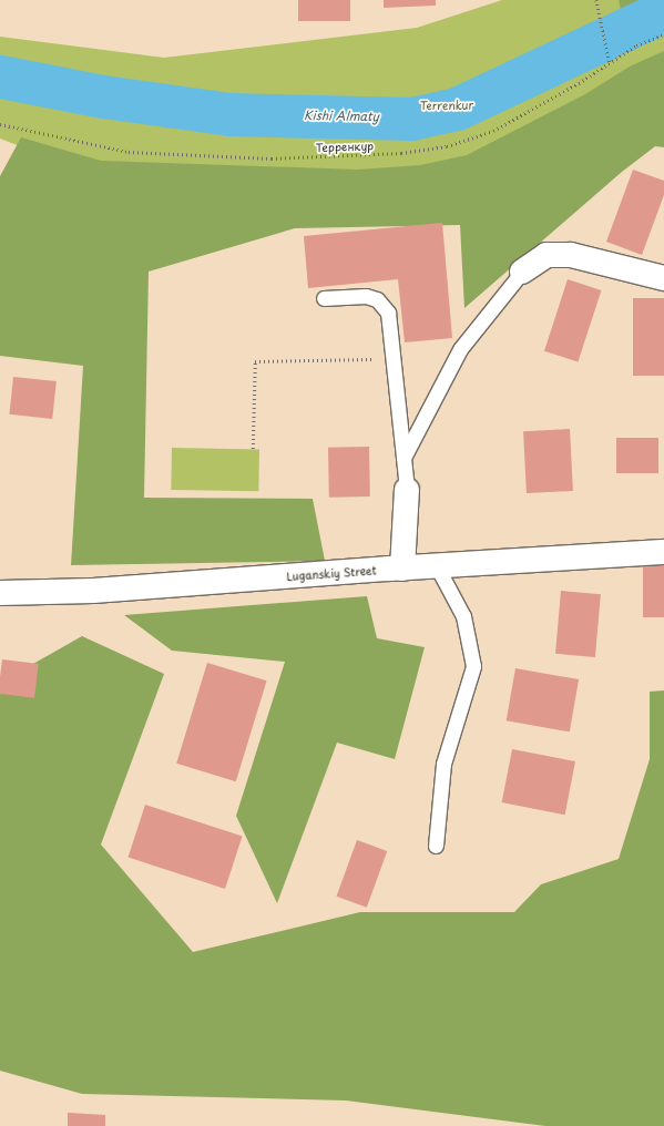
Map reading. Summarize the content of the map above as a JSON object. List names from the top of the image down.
{
  "streets": {
    "street": ["Luganskiy Street"],
    "path": ["Терренкур"]
  },
  "water": ["Kіshі Almaty"],
  "parks": ["Terrenkur"]
}
